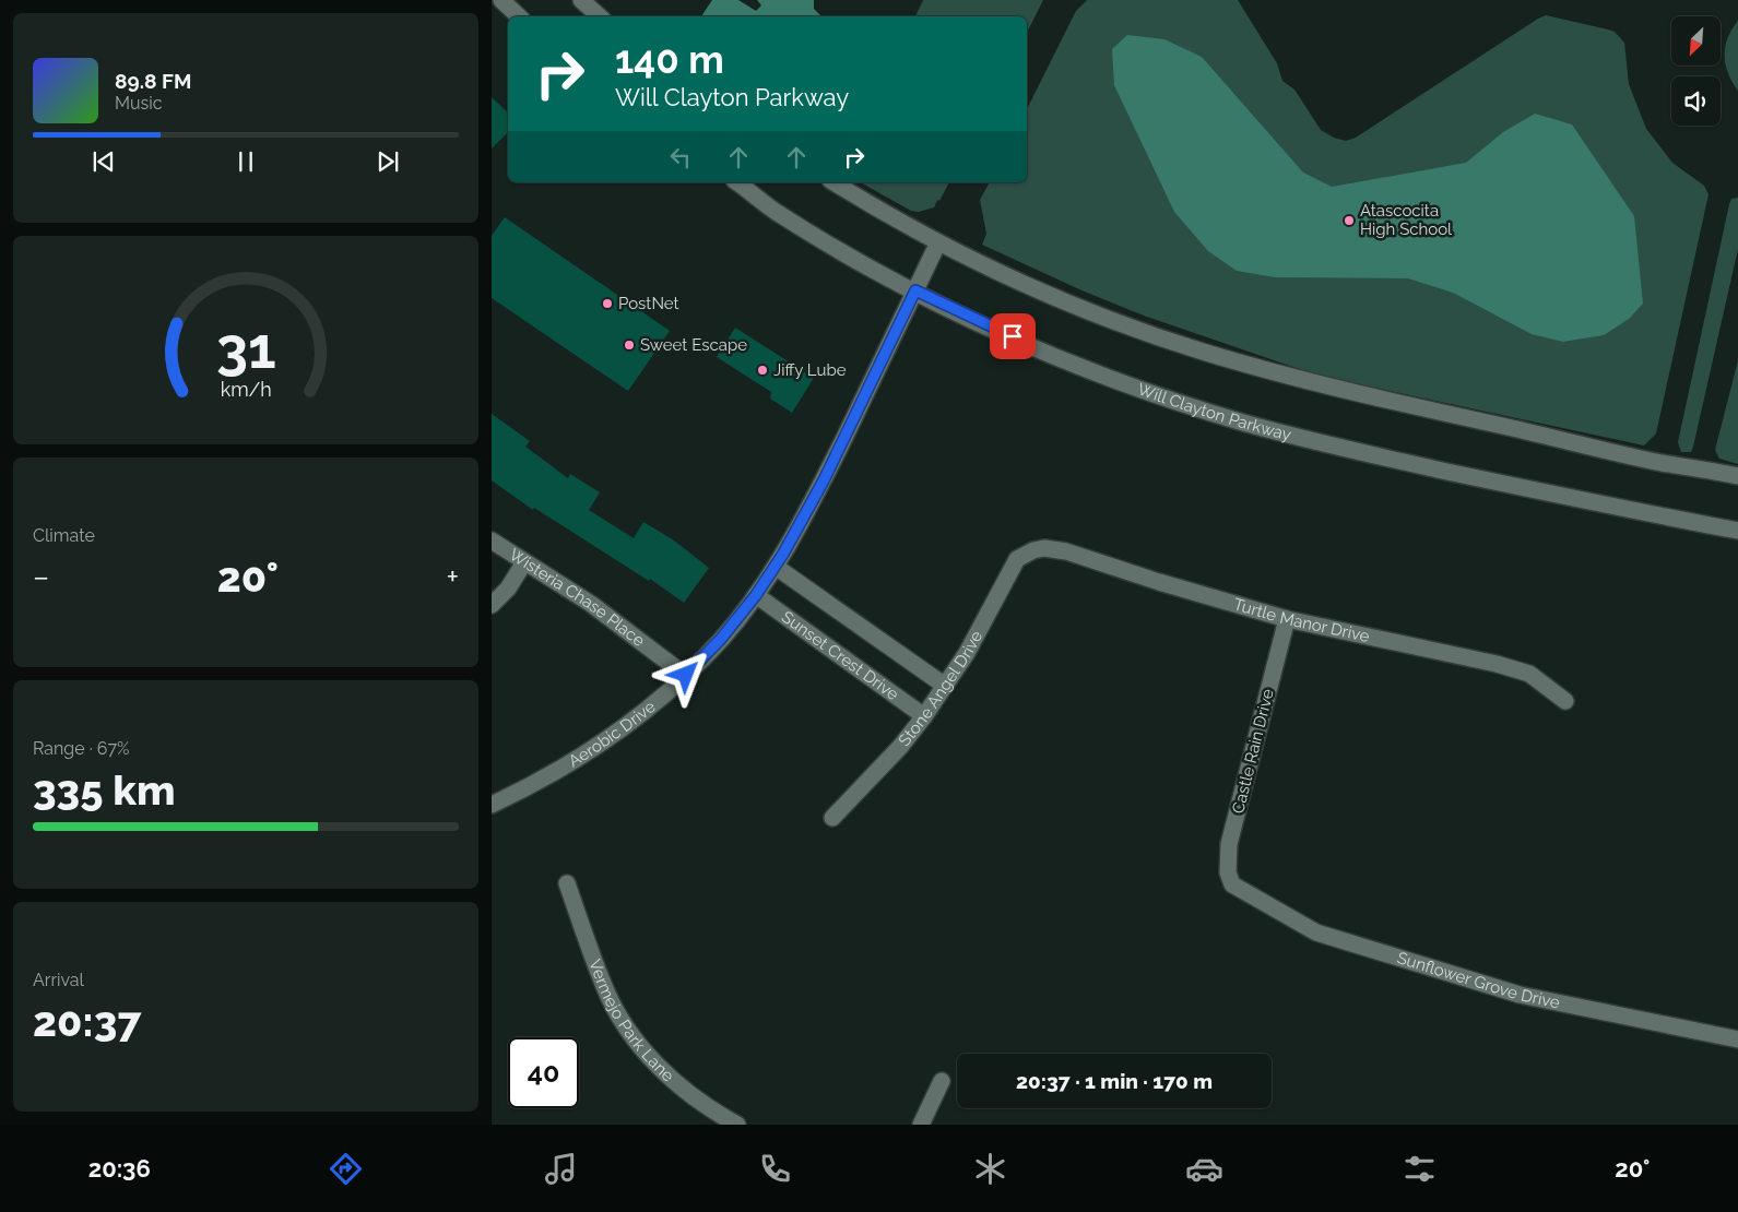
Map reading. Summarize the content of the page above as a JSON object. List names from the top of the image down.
{
  "streets": {
    "street": [
      "Will Clayton Parkway",
      "Wisteria Chase Place",
      "Turtle Manor Drive",
      "Sunset Crest Drive",
      "Stone Angel Drive",
      "Aerobic Drive",
      "Castle Rain Drive",
      "Sunflower Grove Drive",
      "Vermejo Park Lane"
    ]
  },
  "crossings": [
    ["Will Clayton Parkway", "Aerobic Drive"],
    ["Wisteria Chase Place", "Aerobic Drive"],
    ["Turtle Manor Drive", "Stone Angel Drive"],
    ["Turtle Manor Drive", "Castle Rain Drive"],
    ["Sunset Crest Drive", "Stone Angel Drive"],
    ["Sunset Crest Drive", "Aerobic Drive"],
    ["Castle Rain Drive", "Sunflower Grove Drive"]
  ],
  "places": [
    "Atascocita High School",
    "PostNet",
    "Sweet Escape",
    "Jiffy Lube"
  ],
  "north": "bottom left",
  "page": {
    "turn": ["140 m", "Will Clayton Parkway"],
    "song": ["89.8 FM", "Music"],
    "tile": [
      "Climate",
      ["Range · 67%", "335 km"],
      ["Arrival", "20:37"]
    ],
    "heat": ["−", "20°", "+"],
    "limit": "40",
    "trip": "20:37 · 1 min · 170 m",
    "tabs": ["20:36", "20°"],
    "gauge": ["31", "km/h"]
  }
}
